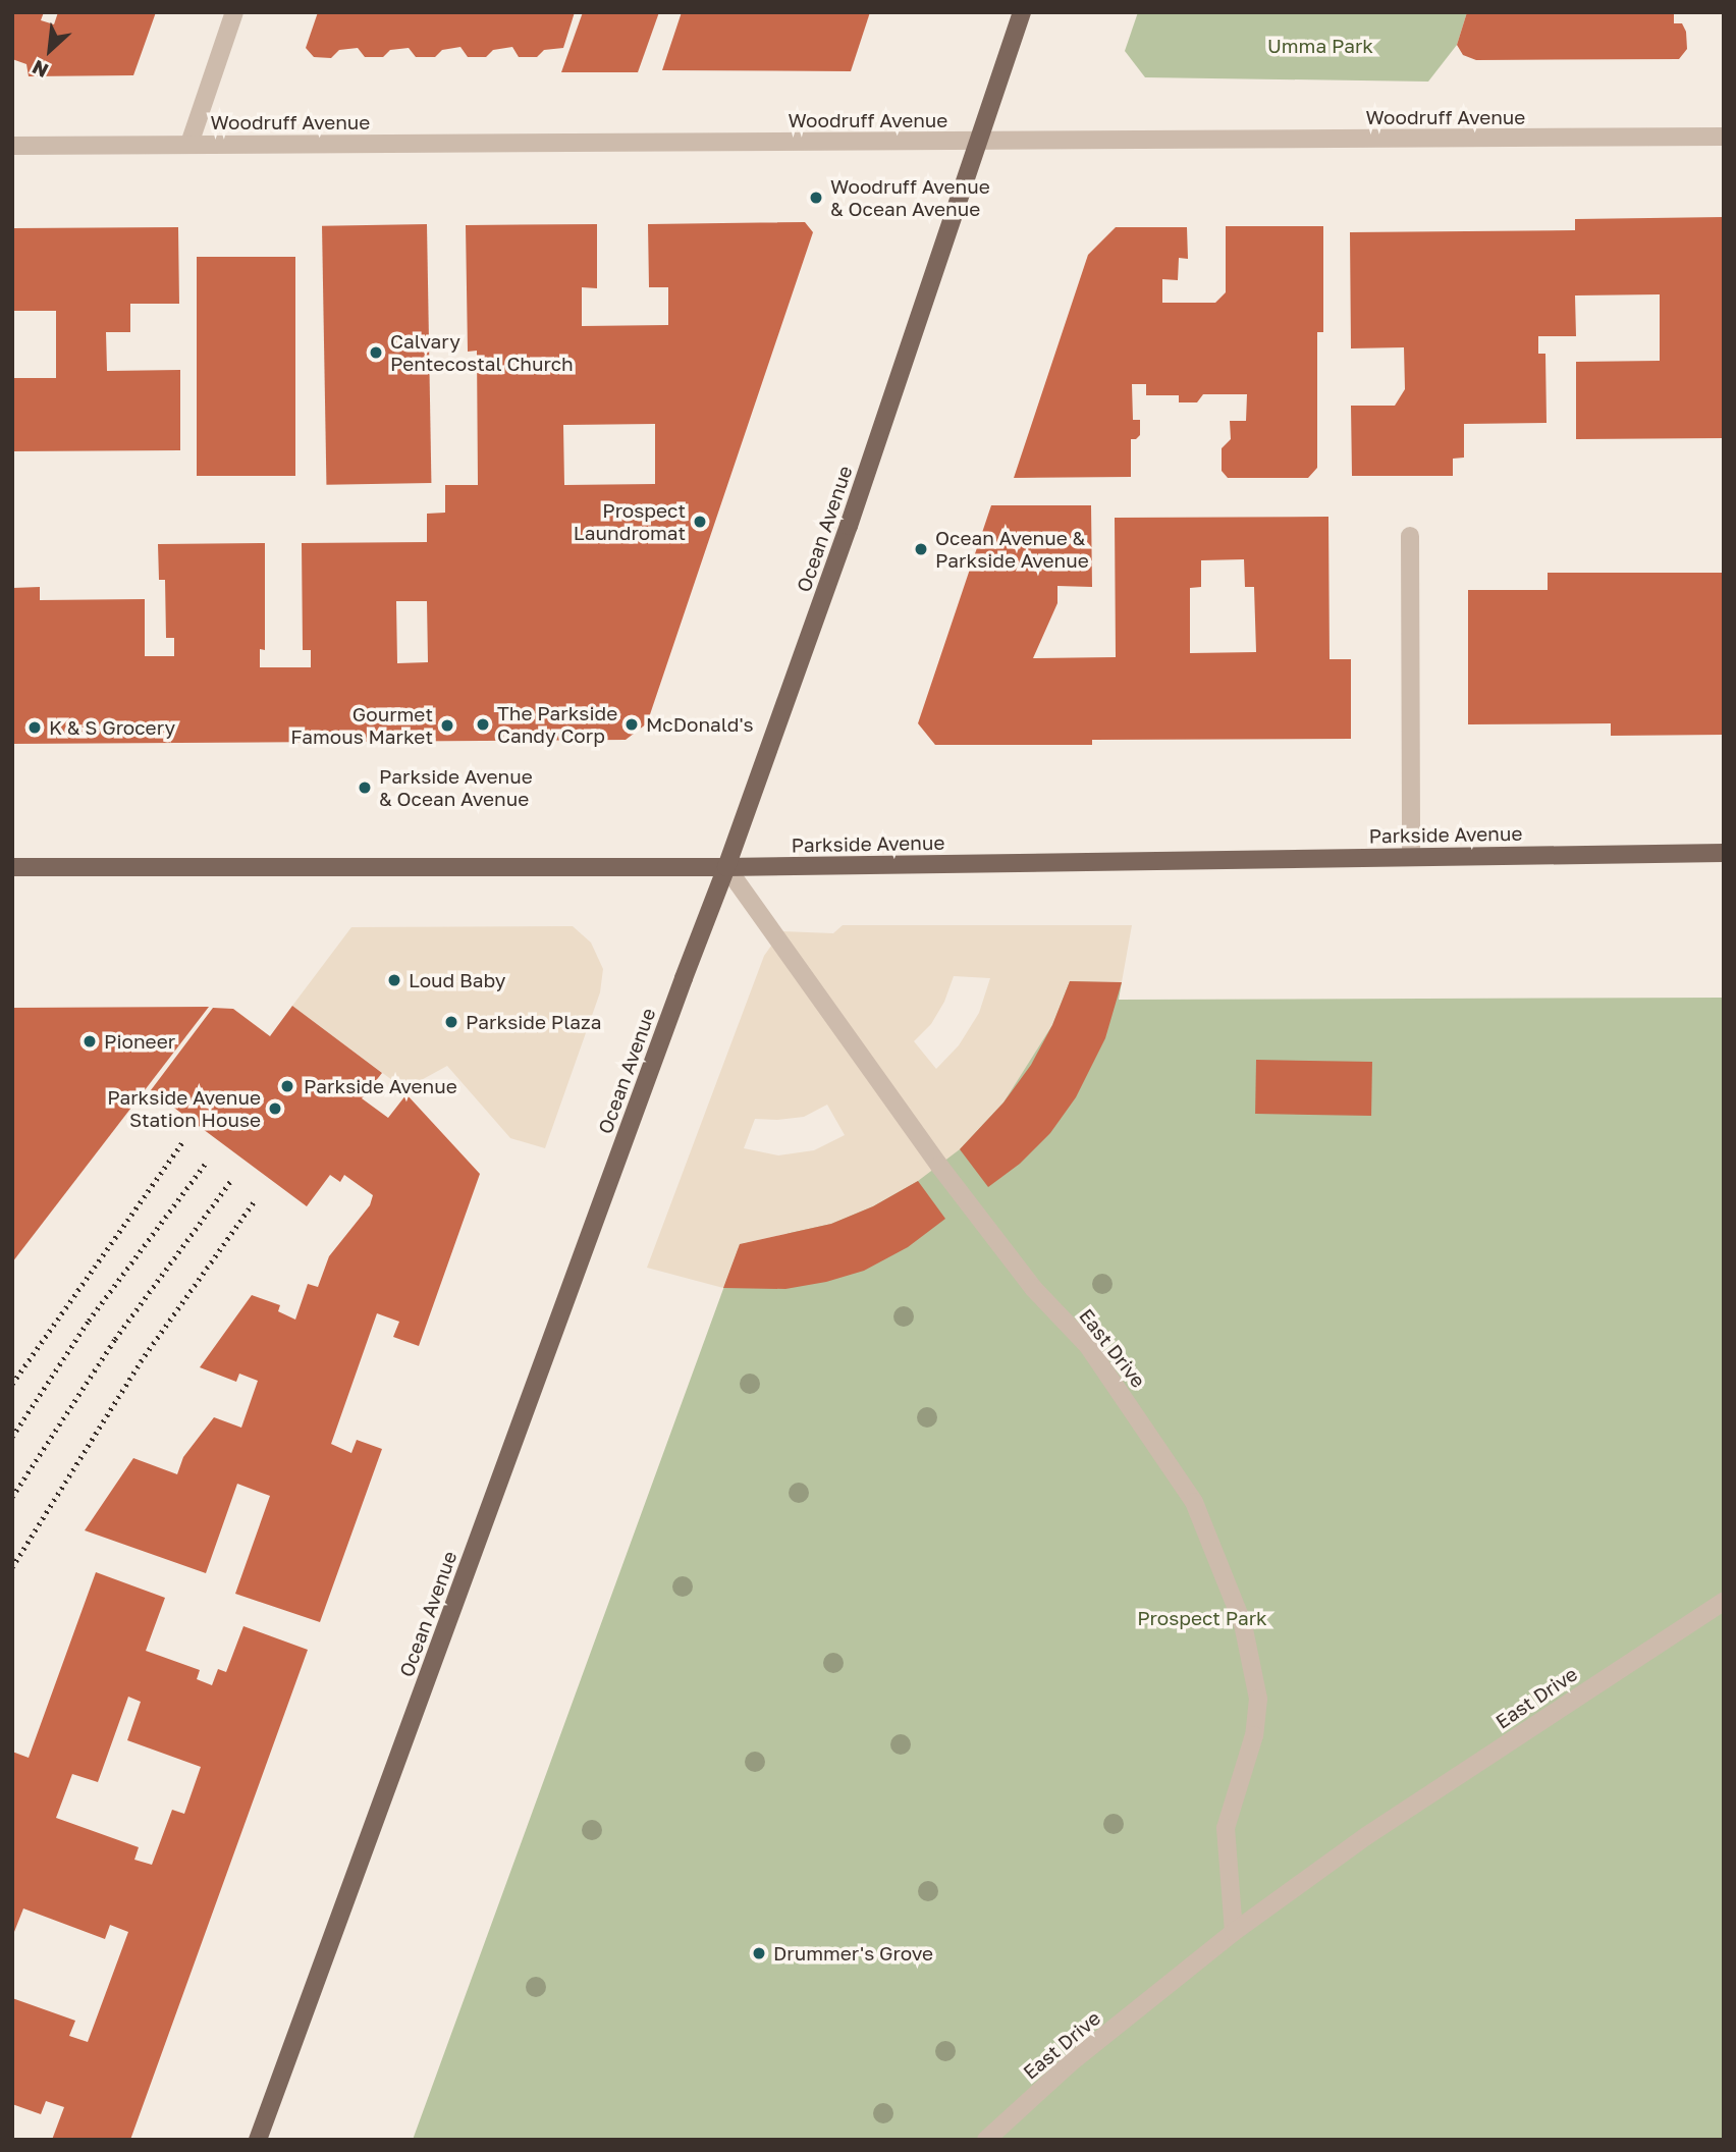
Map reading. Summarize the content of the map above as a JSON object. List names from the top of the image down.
{
  "streets": {
    "main road": ["Ocean Avenue", "Parkside Avenue"],
    "street": ["Woodruff Avenue", "East Drive"]
  },
  "crossings": [
    ["Woodruff Avenue", "Ocean Avenue"],
    ["Ocean Avenue", "Parkside Avenue"],
    ["Ocean Avenue", "East Drive"],
    ["Parkside Avenue", "East Drive"]
  ],
  "parks": ["Umma Park", "Prospect Park"],
  "places": [
    "Woodruff Avenue & Ocean Avenue",
    "Calvary Pentecostal Church",
    "Prospect Laundromat",
    "Ocean Avenue & Parkside Avenue",
    "The Parkside Candy Corp",
    "McDonald's",
    "Gourmet Famous Market",
    "K & S Grocery",
    "Parkside Avenue & Ocean Avenue",
    "Loud Baby",
    "Parkside Plaza",
    "Pioneer",
    "Parkside Avenue",
    "Parkside Avenue Station House",
    "Drummer's Grove"
  ],
  "north": "bottom left"
}
